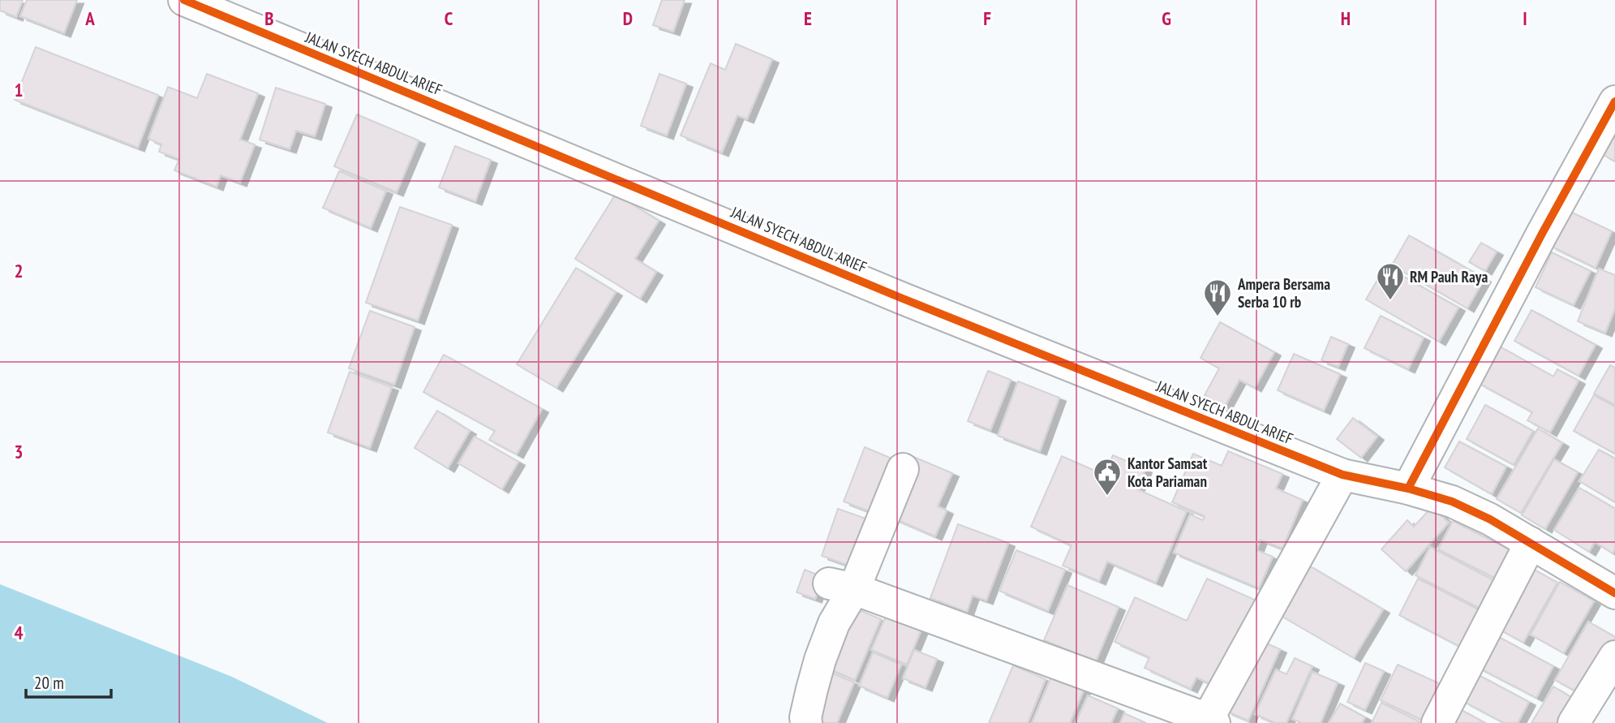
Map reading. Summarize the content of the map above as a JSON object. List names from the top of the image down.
{
  "streets": {
    "street": ["JALAN SYECH ABDUL ARIEF"]
  },
  "places": {
    "restaurant": ["RM Pauh Raya", "Ampera Bersama Serba 10 rb"],
    "public building": ["Kantor Samsat Kota Pariaman"]
  },
  "scale_bar": "20 m",
  "grid": {
    "columns": [
      "A",
      "B",
      "C",
      "D",
      "E",
      "F",
      "G",
      "H",
      "I"
    ],
    "rows": [
      "1",
      "2",
      "3",
      "4"
    ]
  }
}
